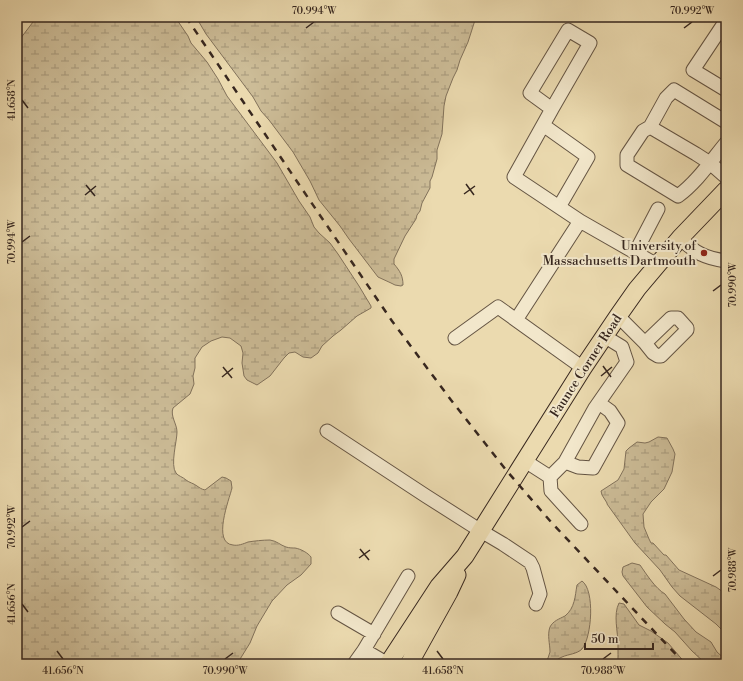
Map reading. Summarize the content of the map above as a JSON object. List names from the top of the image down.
{
  "streets": {
    "main road": ["Faunce Corner Road"]
  },
  "places": ["University of Massachusetts Dartmouth"],
  "scale_bar": "50 m",
  "coordinates": [
    "70.994°W",
    "70.992°W",
    "41.658°N",
    "70.990°W",
    "70.988°W",
    "41.656°N"
  ]
}
